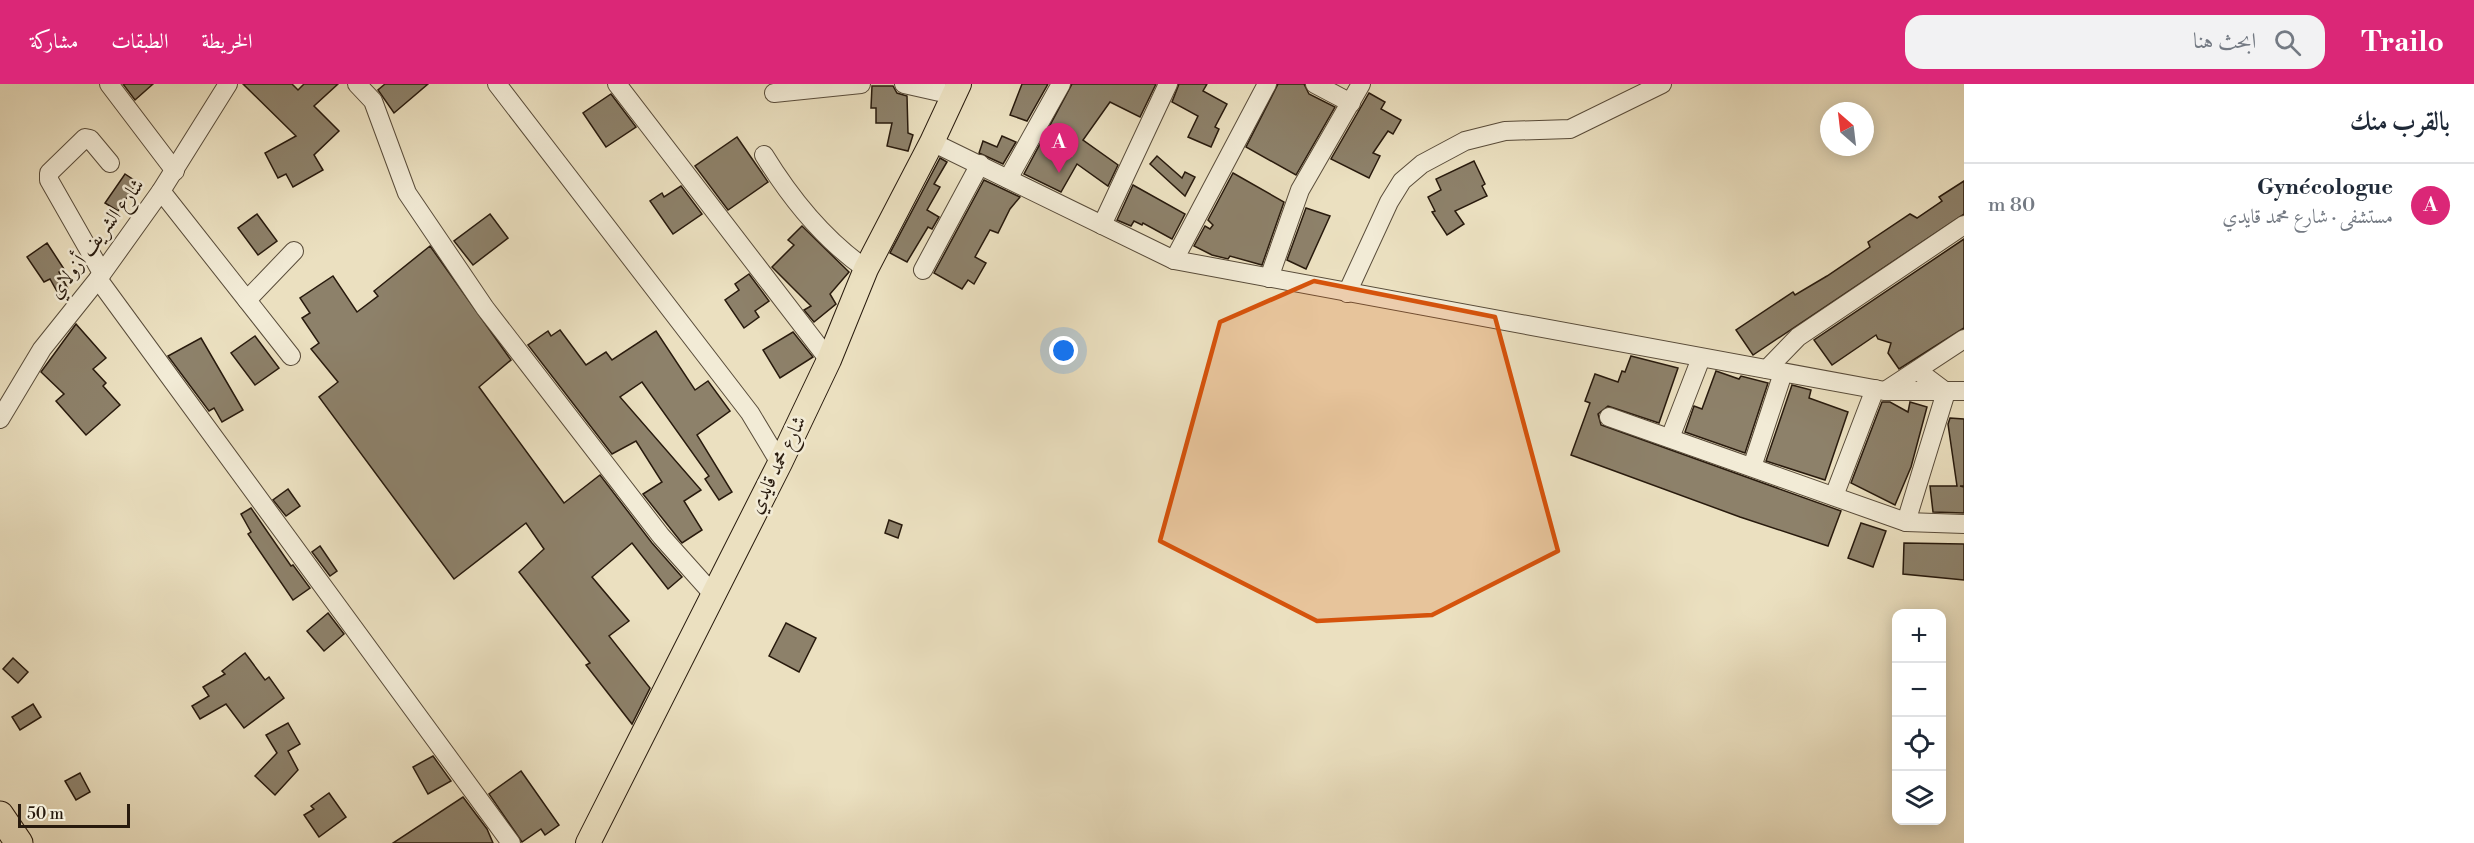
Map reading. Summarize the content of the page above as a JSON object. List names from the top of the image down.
{
  "streets": {
    "main road": ["شارع محمد قايدي"],
    "street": ["شارع الشريف أزولاي"]
  },
  "scale_bar": "50 m",
  "north": "top left",
  "page": {
    "header": "Trailo",
    "search": "ابحث هنا",
    "nav": ["الخريطة", "الطبقات", "مشاركة"],
    "heading": "بالقرب منك",
    "pins": "A",
    "list": [
      {
        "mark": "A",
        "name": "Gynécologue",
        "note": "مستشفى · شارع محمد قايدي",
        "value": "80 m"
      }
    ],
    "map_buttons": ["+", "−"],
    "scale": "50 m"
  }
}
